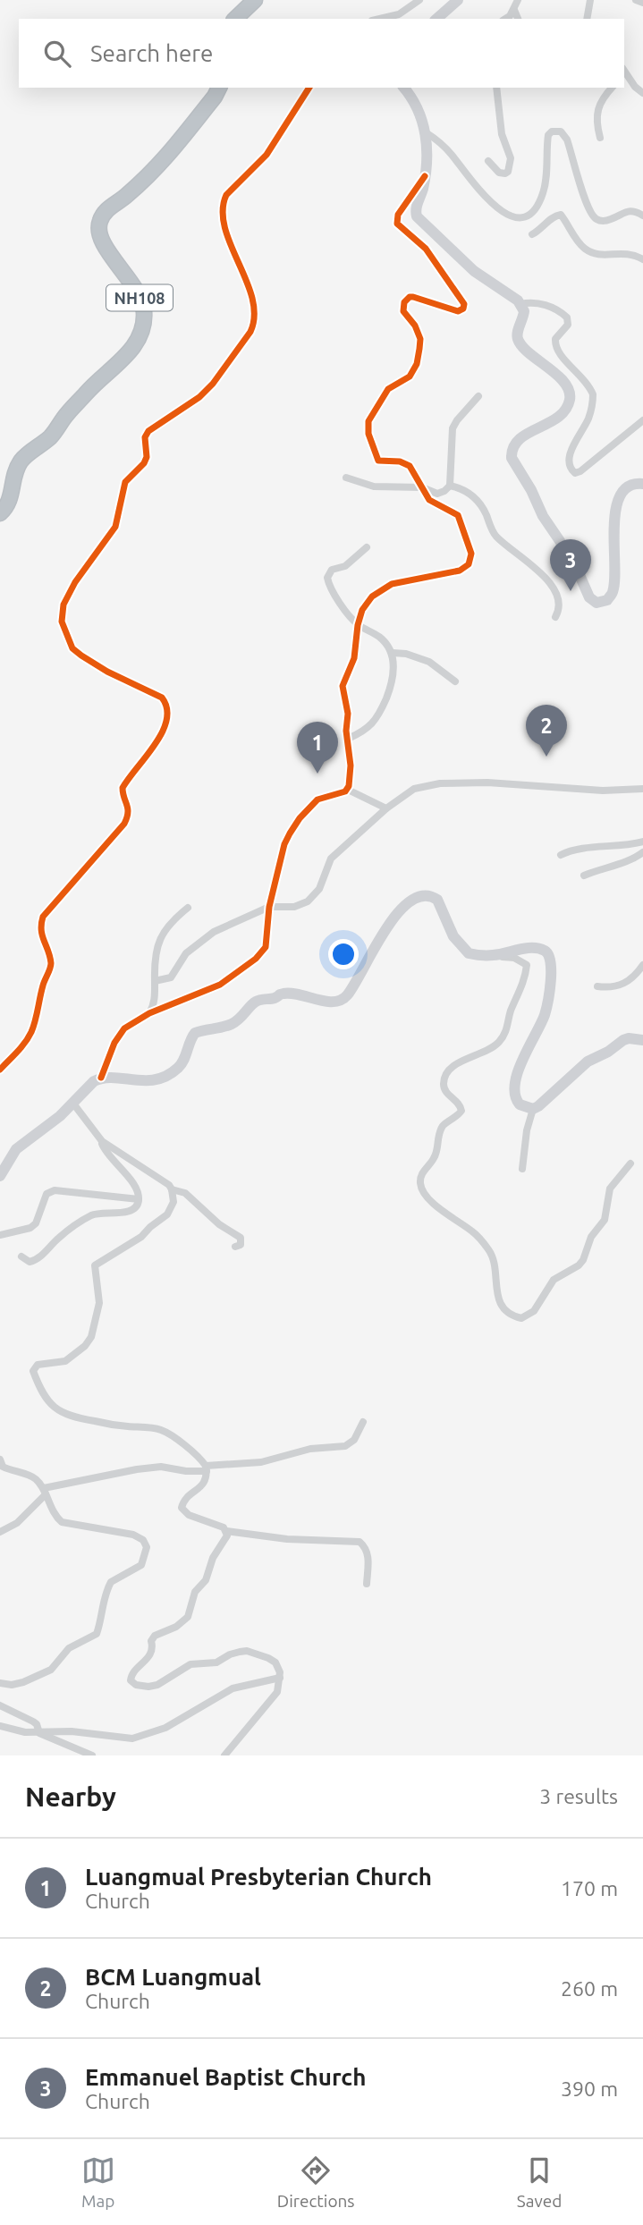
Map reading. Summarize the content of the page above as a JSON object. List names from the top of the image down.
{
  "streets": {
    "highway": ["NH108"]
  },
  "page": {
    "search": "Search here",
    "pins": ["3", "2", "1"],
    "heading": ["Nearby", "3 results"],
    "list": [
      {
        "mark": "1",
        "name": "Luangmual Presbyterian Church",
        "note": "Church",
        "value": "170 m"
      },
      {
        "mark": "2",
        "name": "BCM Luangmual",
        "note": "Church",
        "value": "260 m"
      },
      {
        "mark": "3",
        "name": "Emmanuel Baptist Church",
        "note": "Church",
        "value": "390 m"
      }
    ],
    "nav": ["Map", "Directions", "Saved"]
  }
}
